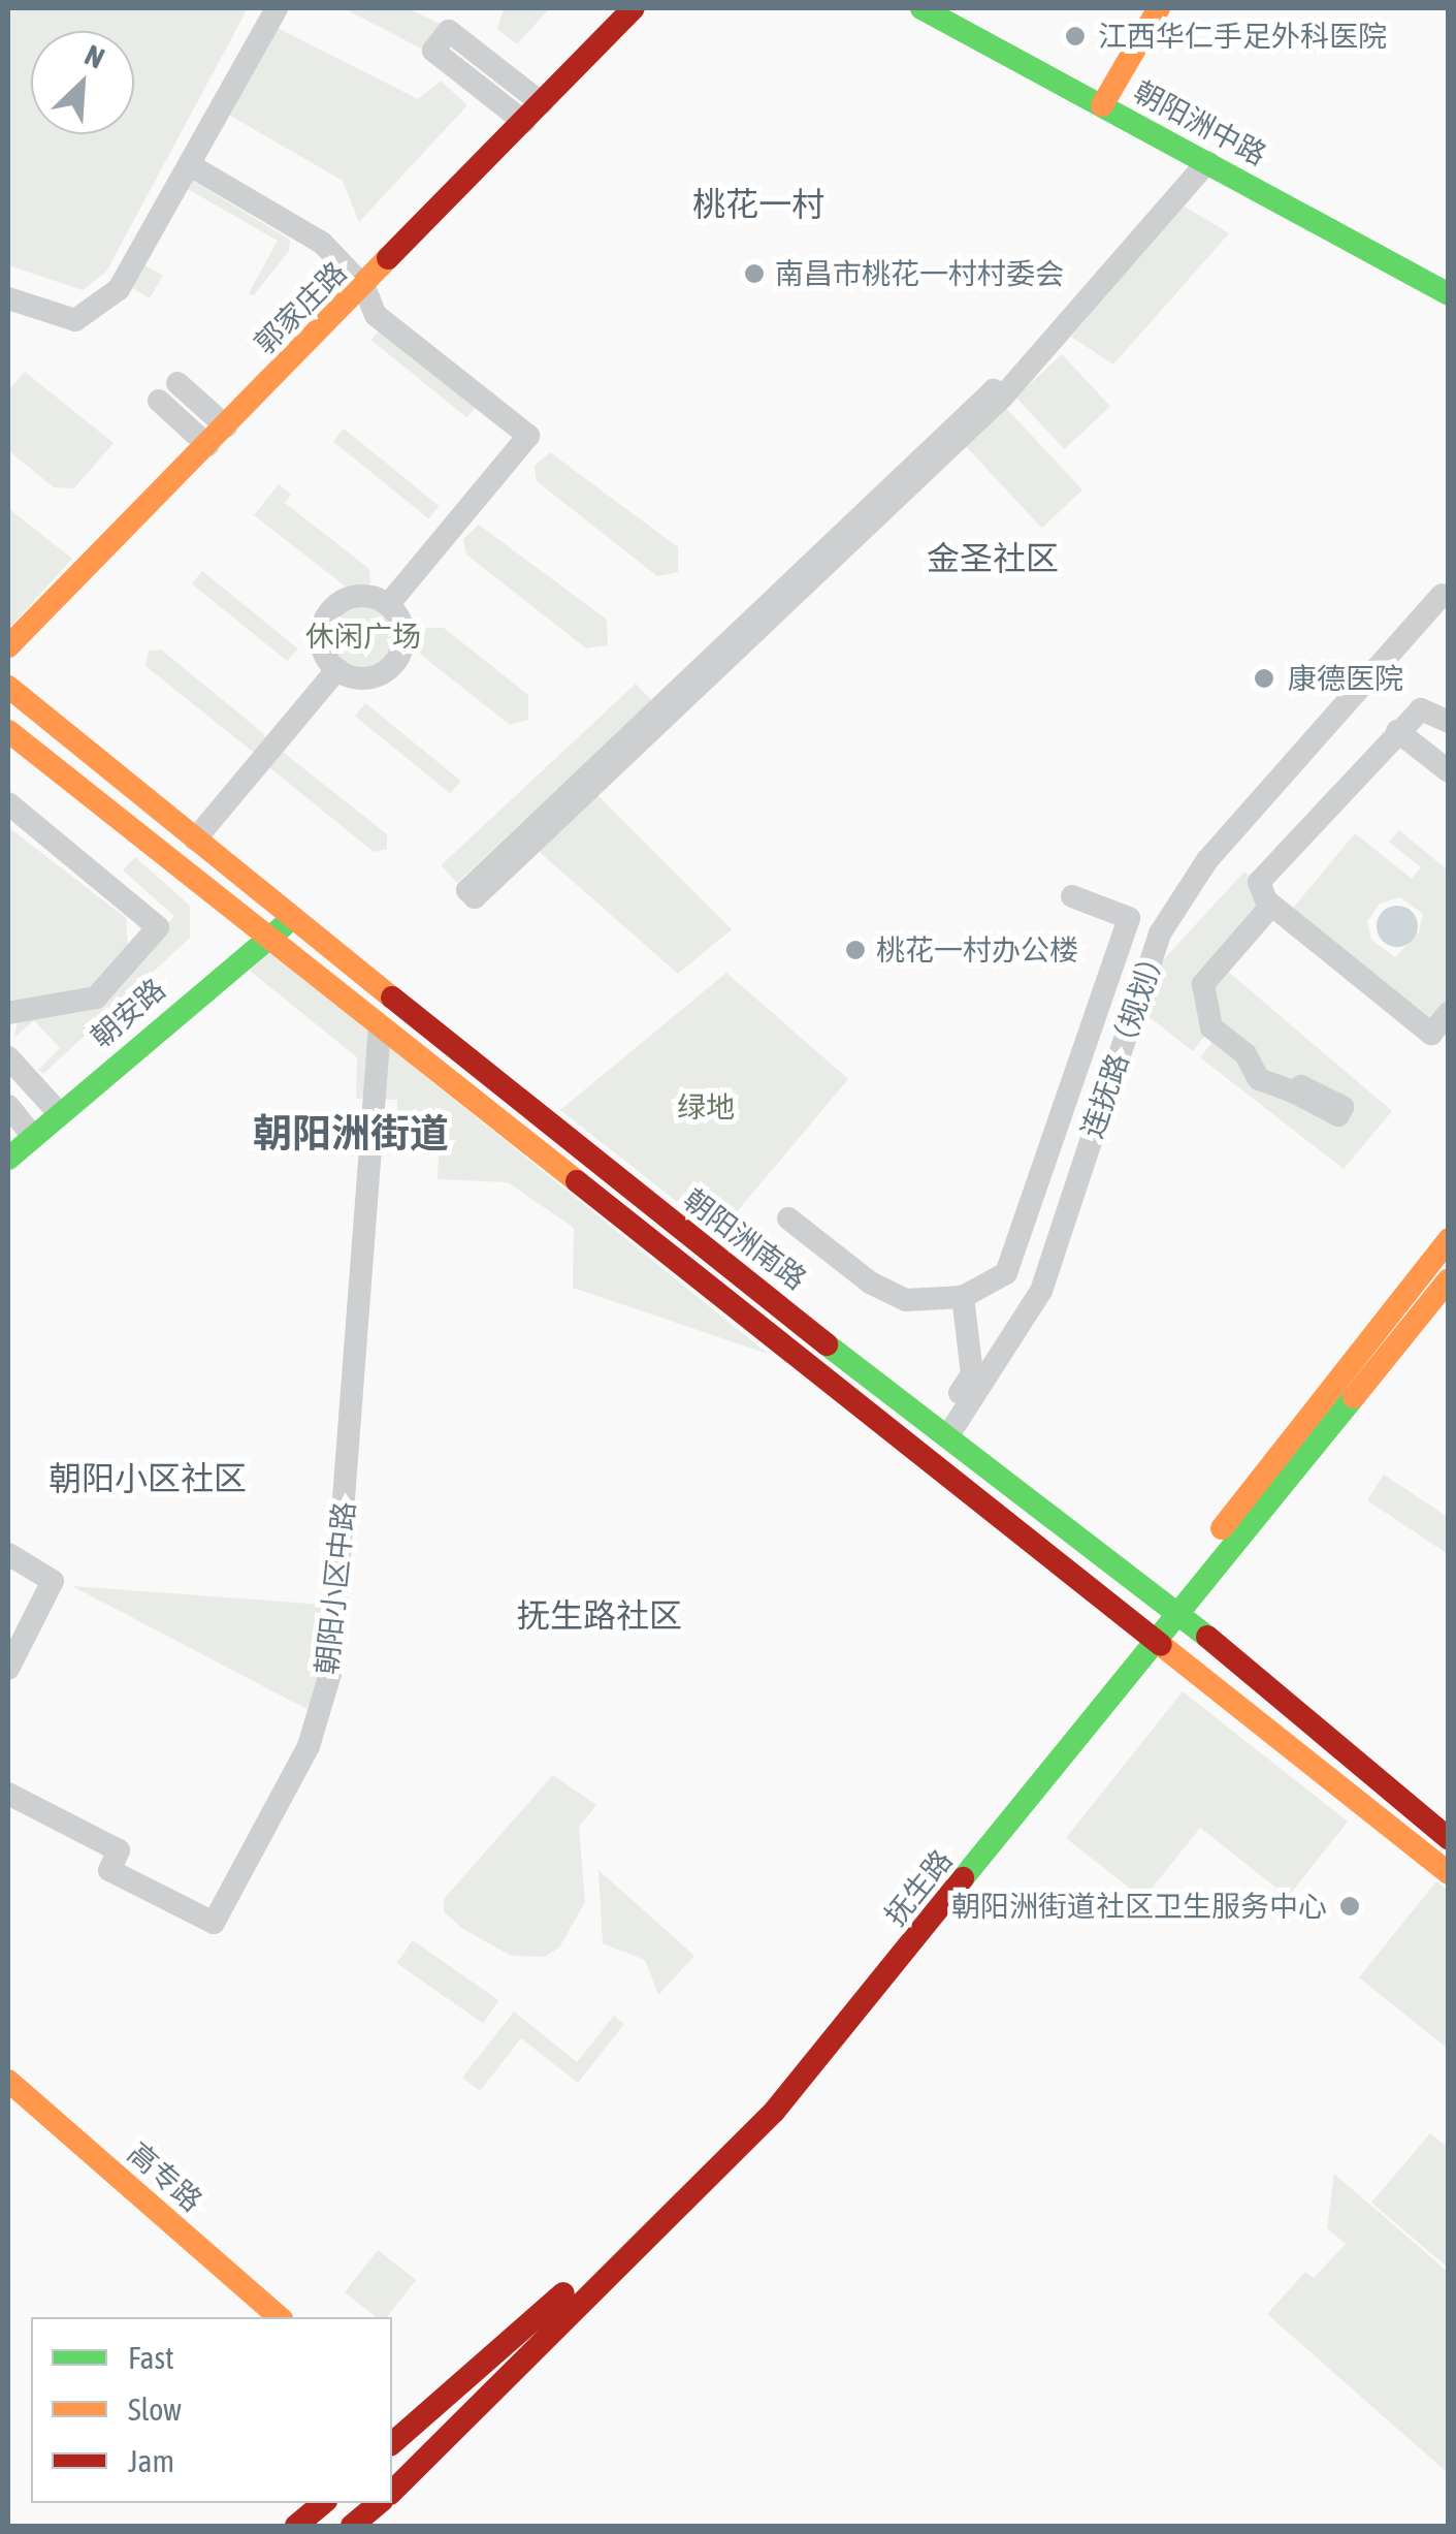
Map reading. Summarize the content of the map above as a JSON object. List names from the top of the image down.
{
  "streets": {
    "main road": [
      "朝阳洲中路",
      "郭家庄路",
      "朝安路",
      "朝阳洲南路",
      "抚生路",
      "高专路"
    ],
    "street": ["连抚路（规划）", "朝阳小区中路"]
  },
  "crossings": [
    ["朝安路", "朝阳洲南路"],
    ["连抚路（规划）", "朝阳洲南路"],
    ["朝阳洲南路", "朝阳小区中路"],
    ["朝阳洲南路", "抚生路"]
  ],
  "districts": [
    "桃花一村",
    "金圣社区",
    "朝阳洲街道",
    "朝阳小区社区",
    "抚生路社区"
  ],
  "parks": ["休闲广场", "绿地"],
  "places": [
    "江西华仁手足外科医院",
    "南昌市桃花一村村委会",
    "康德医院",
    "桃花一村办公楼",
    "朝阳洲街道社区卫生服务中心"
  ],
  "legend": ["Fast", "Slow", "Jam"],
  "north": "top right"
}
